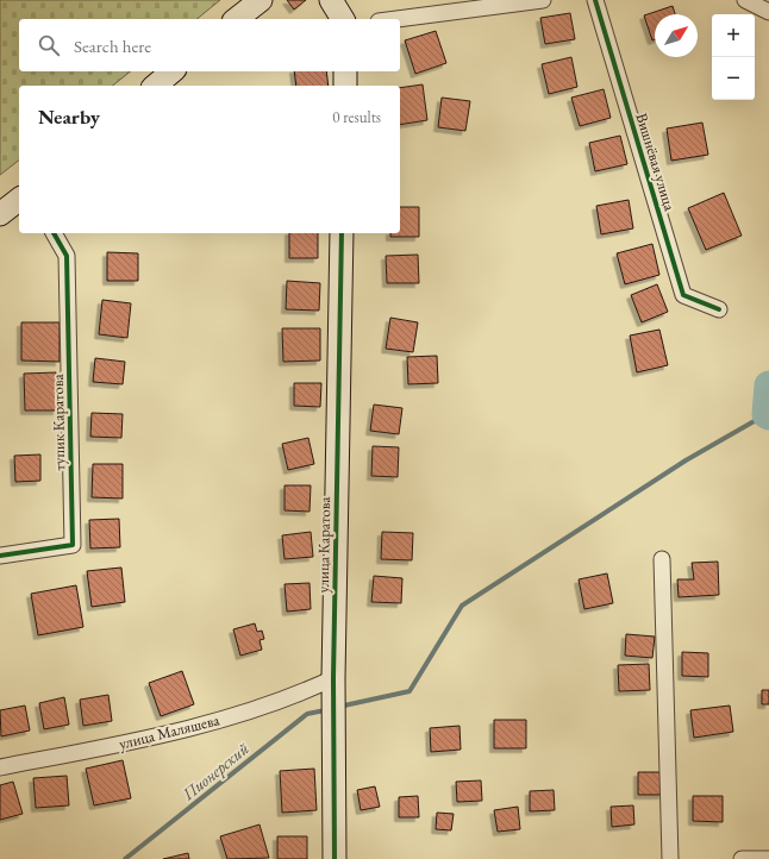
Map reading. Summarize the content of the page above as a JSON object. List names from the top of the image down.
{
  "streets": {
    "street": [
      "Вишнёвая улица",
      "тупик Каратова",
      "улица Каратова",
      "улица Маляшева"
    ]
  },
  "crossings": [
    ["улица Каратова", "улица Маляшева"]
  ],
  "water": ["Пионерский"],
  "north": "top right",
  "page": {
    "map_buttons": ["+", "−"],
    "search": "Search here",
    "heading": ["Nearby", "0 results"]
  }
}
